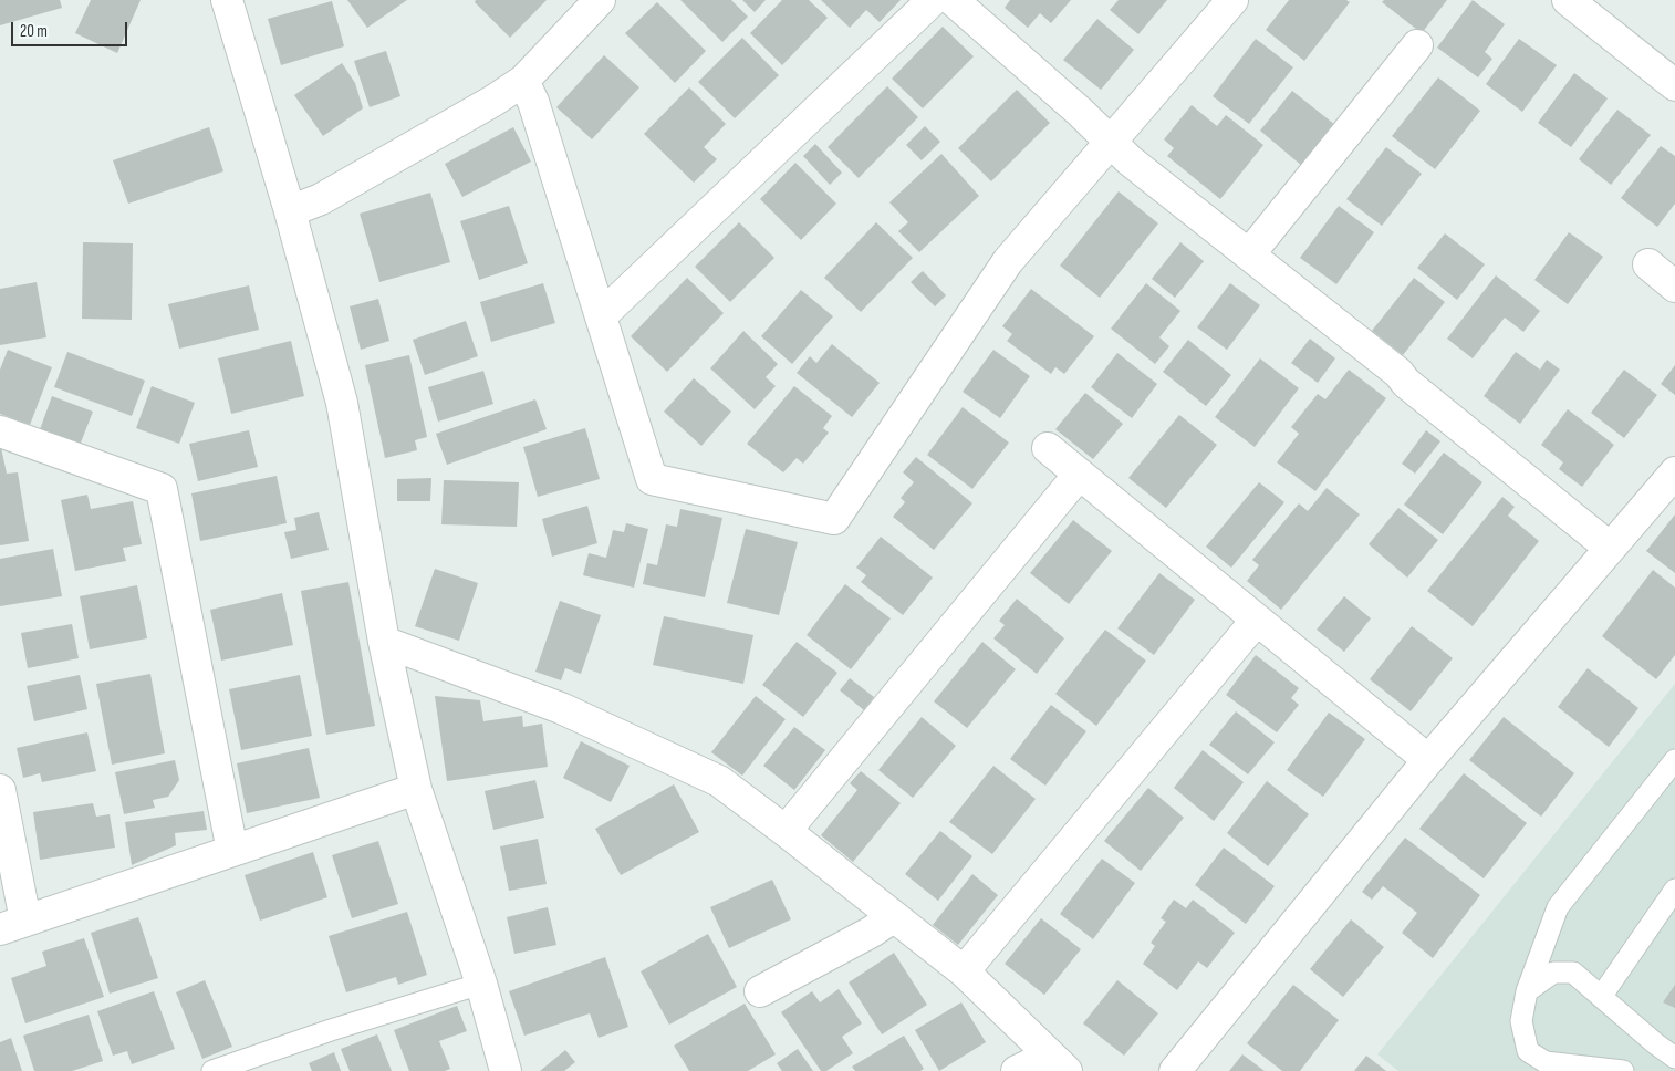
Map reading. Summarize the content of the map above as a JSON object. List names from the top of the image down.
{
  "scale_bar": "20 m"
}
